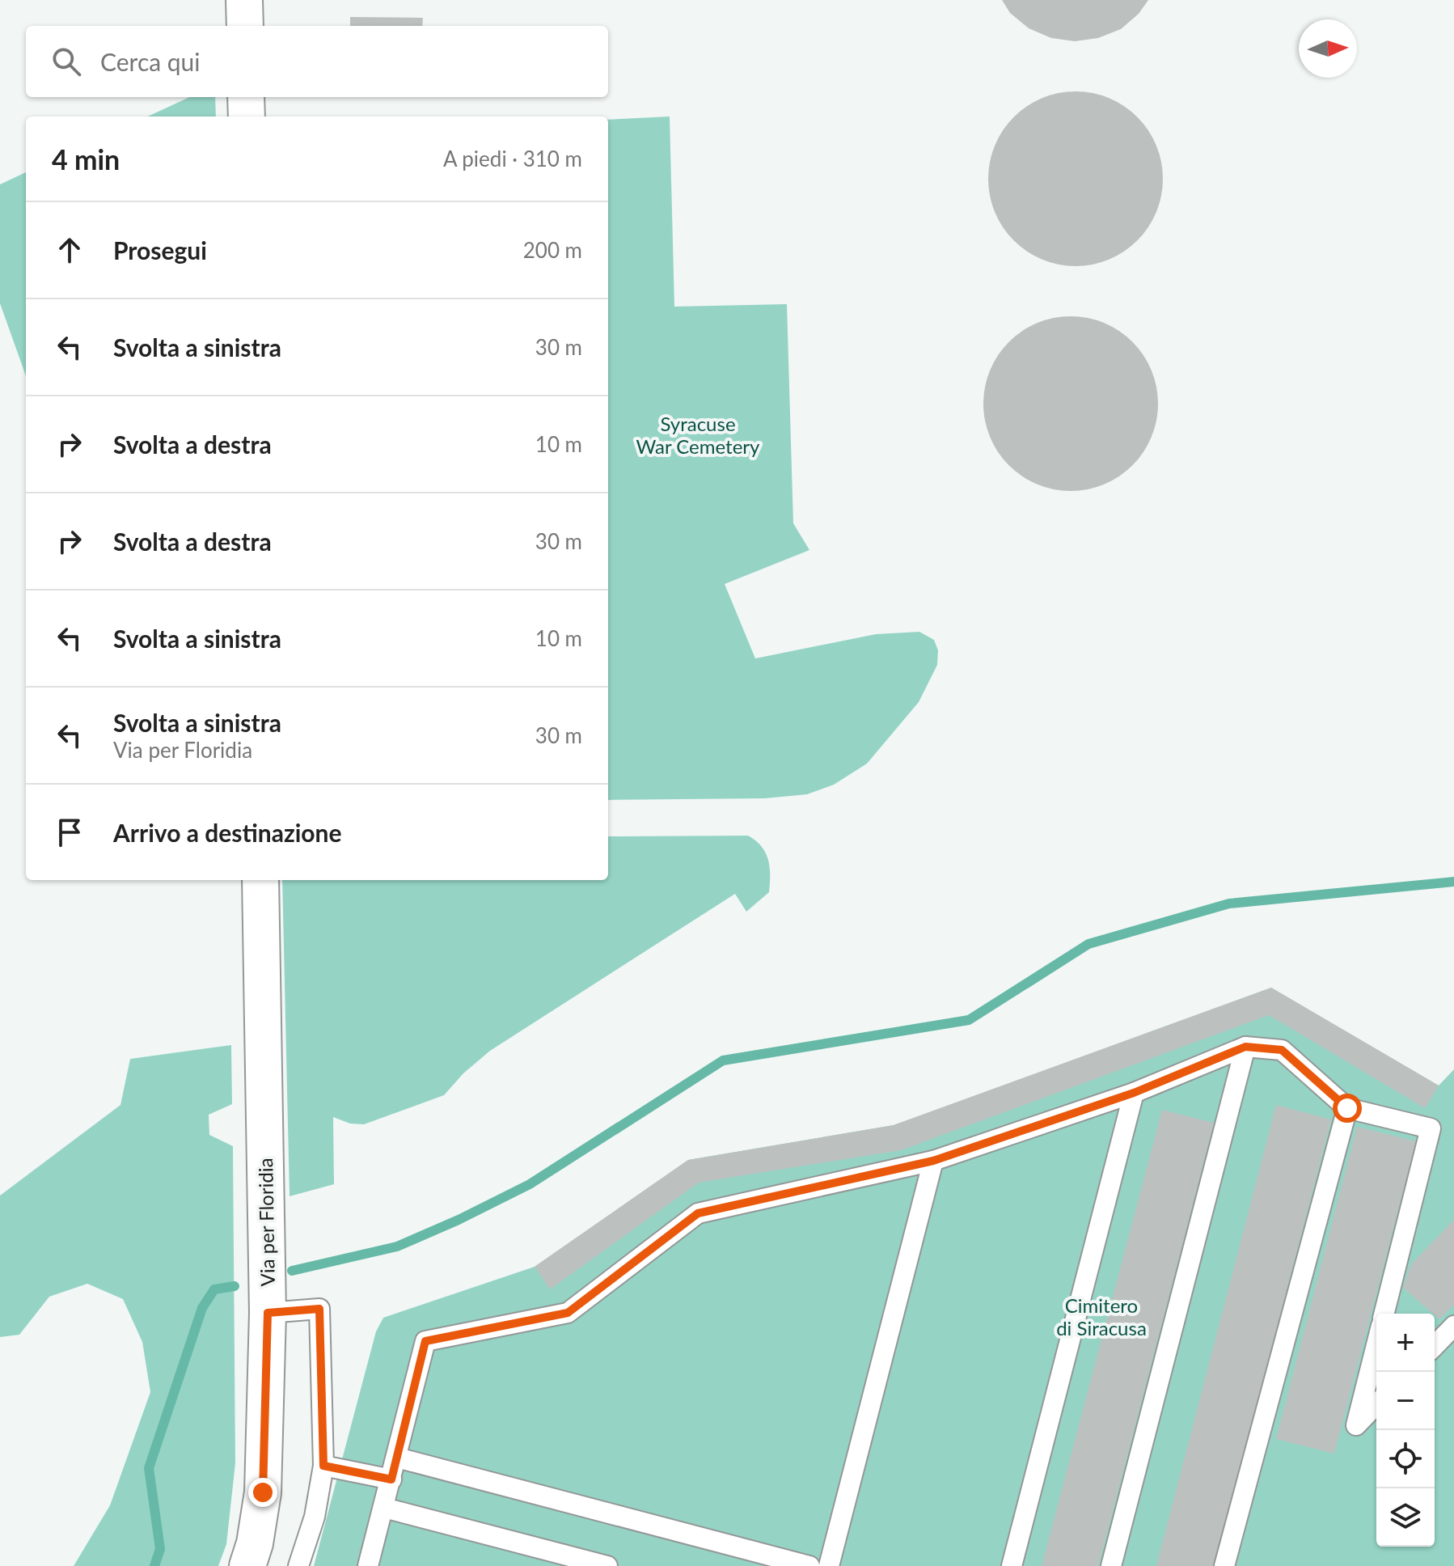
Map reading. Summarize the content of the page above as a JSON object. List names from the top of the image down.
{
  "streets": {
    "main road": ["Via per Floridia"]
  },
  "parks": ["Syracuse War Cemetery", "Cimitero di Siracusa"],
  "north": "right",
  "page": {
    "search": "Cerca qui",
    "heading": ["4 min", "A piedi · 310 m"],
    "list": [
      ["Prosegui", "200 m"],
      ["Svolta a sinistra", "30 m"],
      ["Svolta a destra", "10 m"],
      ["Svolta a destra", "30 m"],
      ["Svolta a sinistra", "10 m"],
      ["Svolta a sinistra", "Via per Floridia", "30 m"],
      "Arrivo a destinazione"
    ],
    "map_buttons": ["+", "−"]
  }
}
